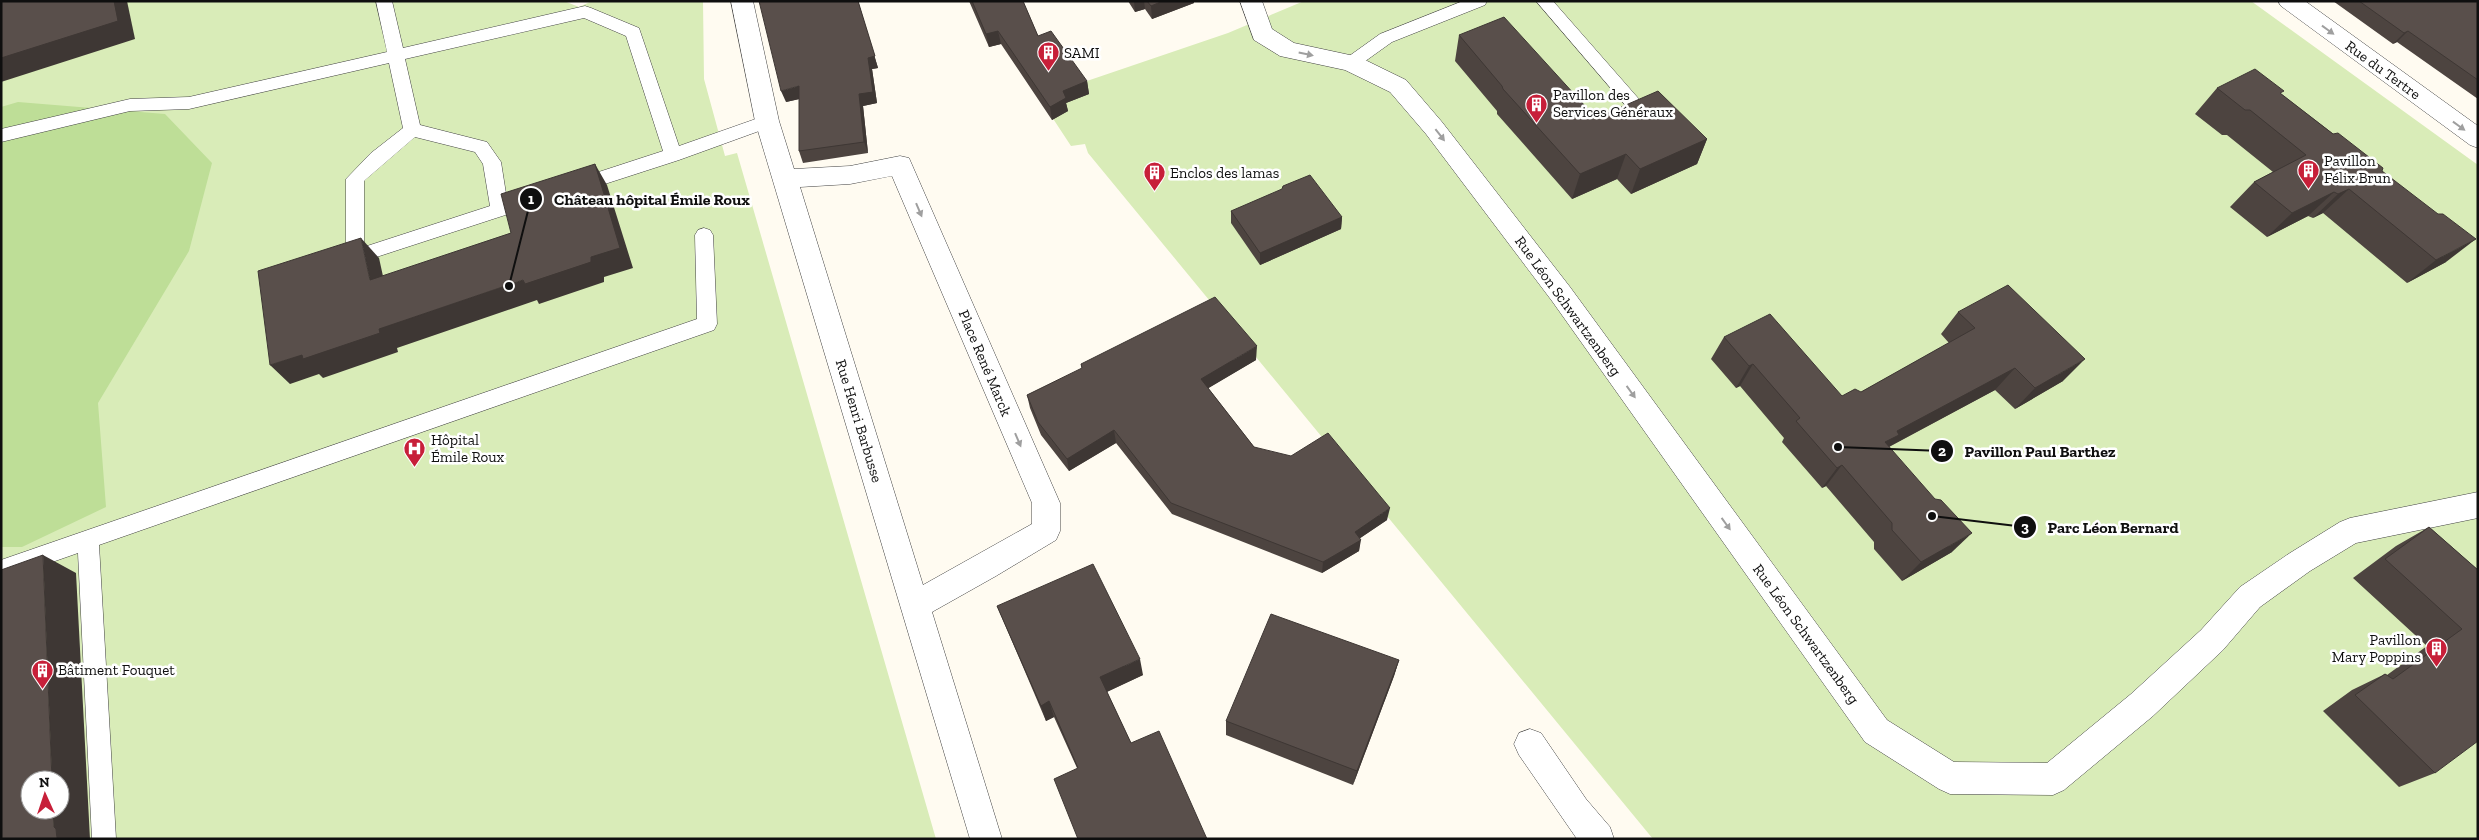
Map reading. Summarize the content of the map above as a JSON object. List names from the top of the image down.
{
  "streets": {
    "street": [
      "Rue du Tertre",
      "Rue Léon Schwartzenberg",
      "Place René Marck",
      "Rue Henri Barbusse"
    ]
  },
  "crossings": [
    ["Place René Marck", "Rue Henri Barbusse"]
  ],
  "one_way": ["Rue du Tertre"],
  "places": {
    "building": [
      "SAMI",
      "Pavillon des Services Généraux",
      "Pavillon Félix Brun",
      "Enclos des lamas",
      "Pavillon Mary Poppins",
      "Bâtiment Fouquet"
    ],
    "other": ["Château hôpital Émile Roux", "Pavillon Paul Barthez", "Parc Léon Bernard"],
    "hospital": ["Hôpital Émile Roux"]
  },
  "north": "top"
}
